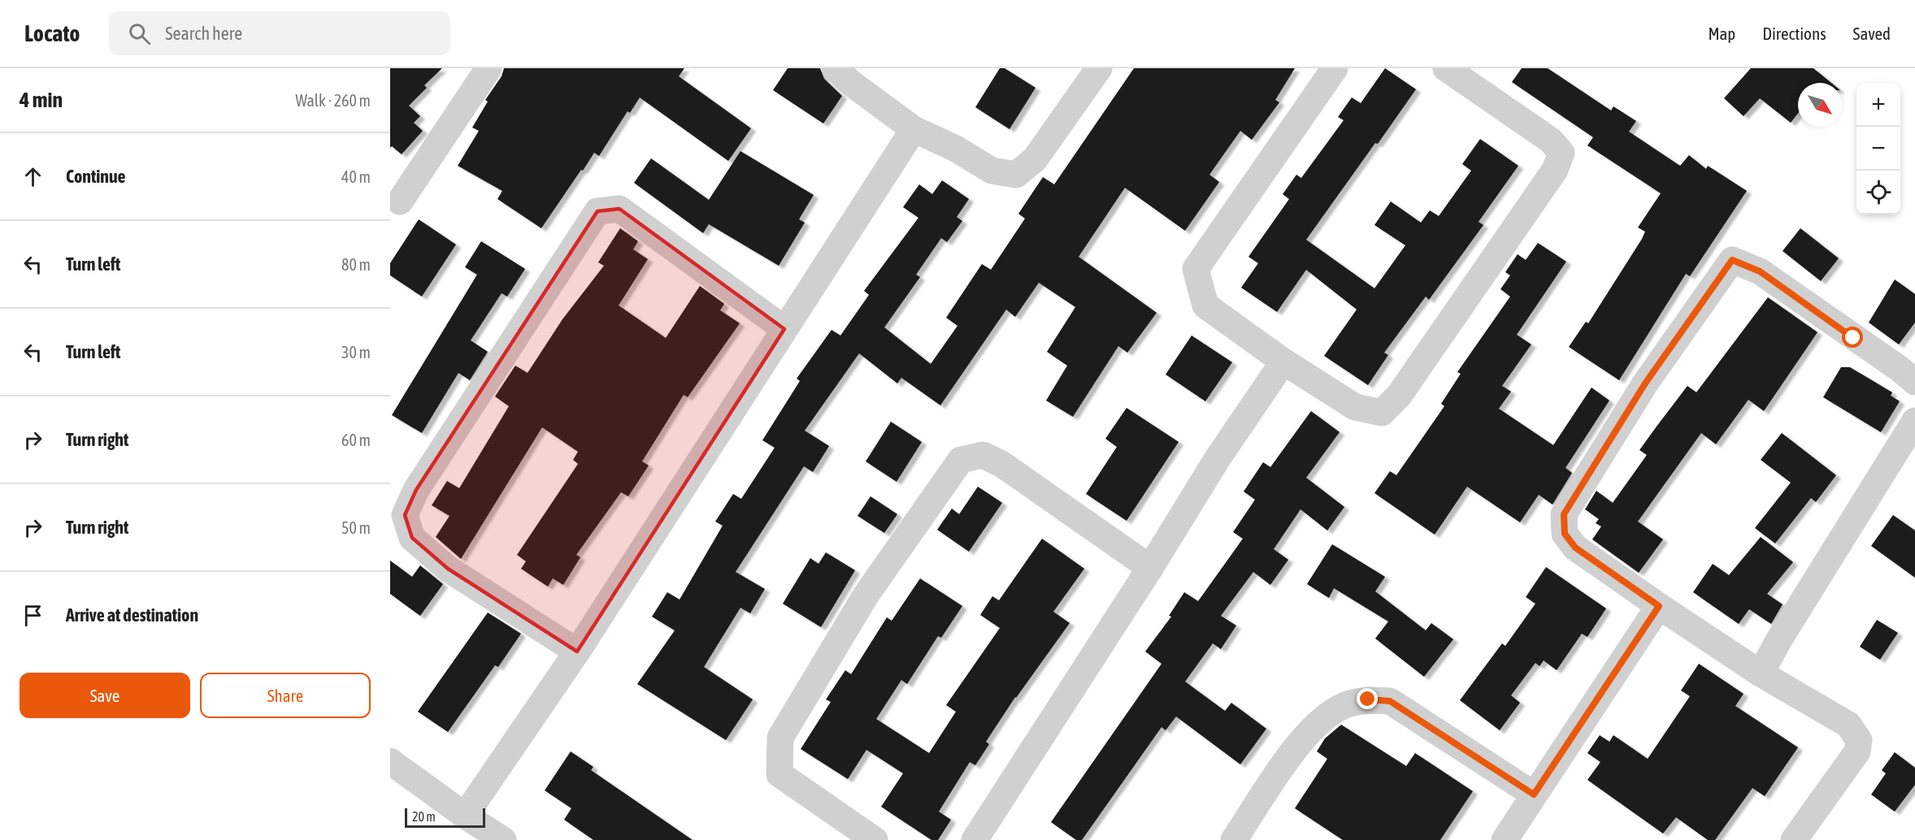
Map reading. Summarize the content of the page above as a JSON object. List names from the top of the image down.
{
  "scale_bar": "20 m",
  "north": "bottom right",
  "page": {
    "header": "Locato",
    "search": "Search here",
    "nav": ["Map", "Directions", "Saved"],
    "heading": ["4 min", "Walk · 260 m"],
    "map_buttons": ["+", "−"],
    "list": [
      ["Continue", "40 m"],
      ["Turn left", "80 m"],
      ["Turn left", "30 m"],
      ["Turn right", "60 m"],
      ["Turn right", "50 m"],
      "Arrive at destination"
    ],
    "buttons": ["Save", "Share"],
    "scale": "20 m"
  }
}
